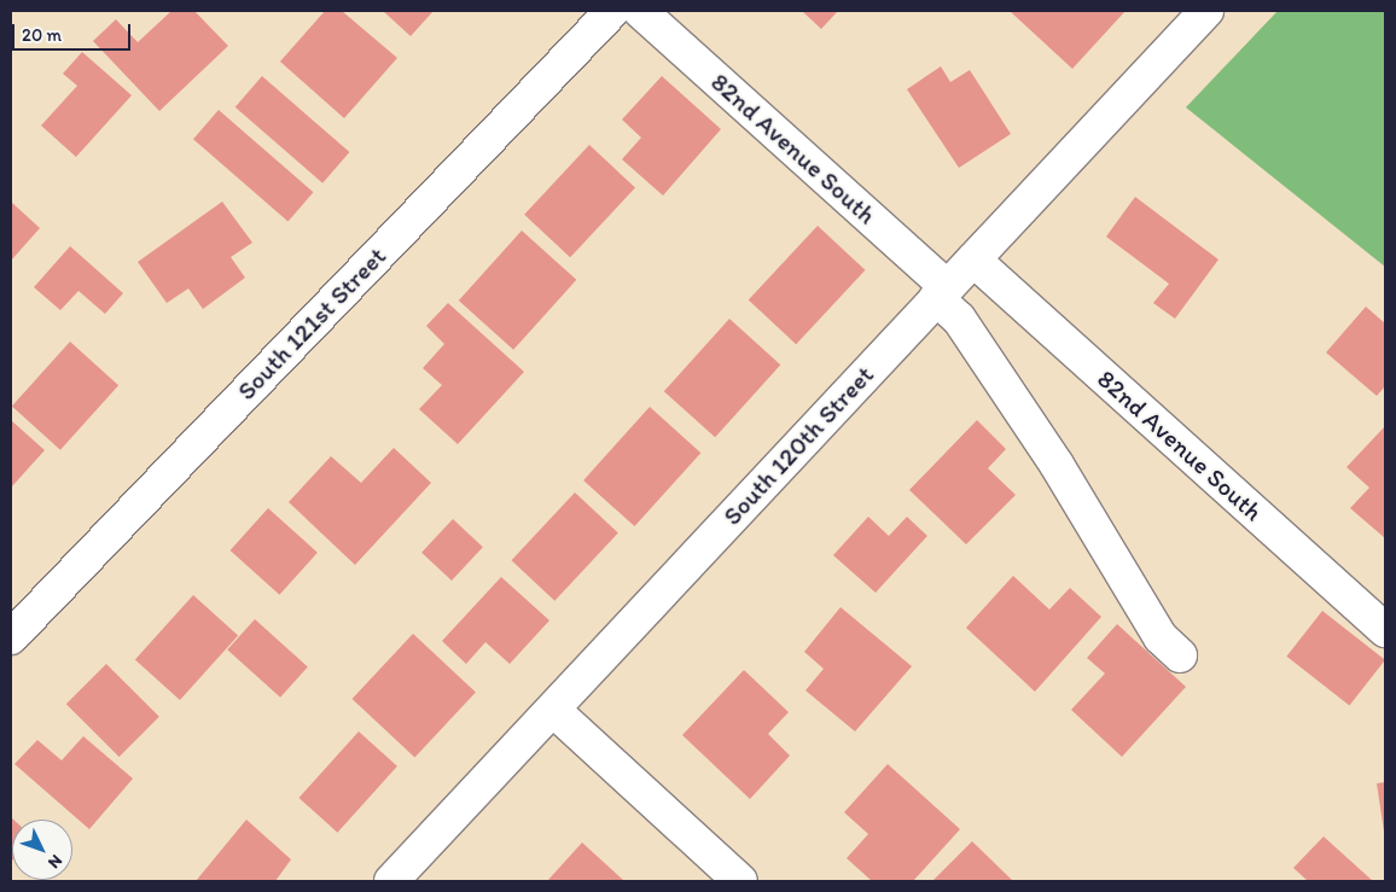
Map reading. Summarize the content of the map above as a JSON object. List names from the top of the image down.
{
  "streets": {
    "street": ["82nd Avenue South", "South 121st Street", "South 120th Street"]
  },
  "crossings": [
    ["82nd Avenue South", "South 120th Street"]
  ],
  "scale_bar": "20 m",
  "north": "bottom right"
}
